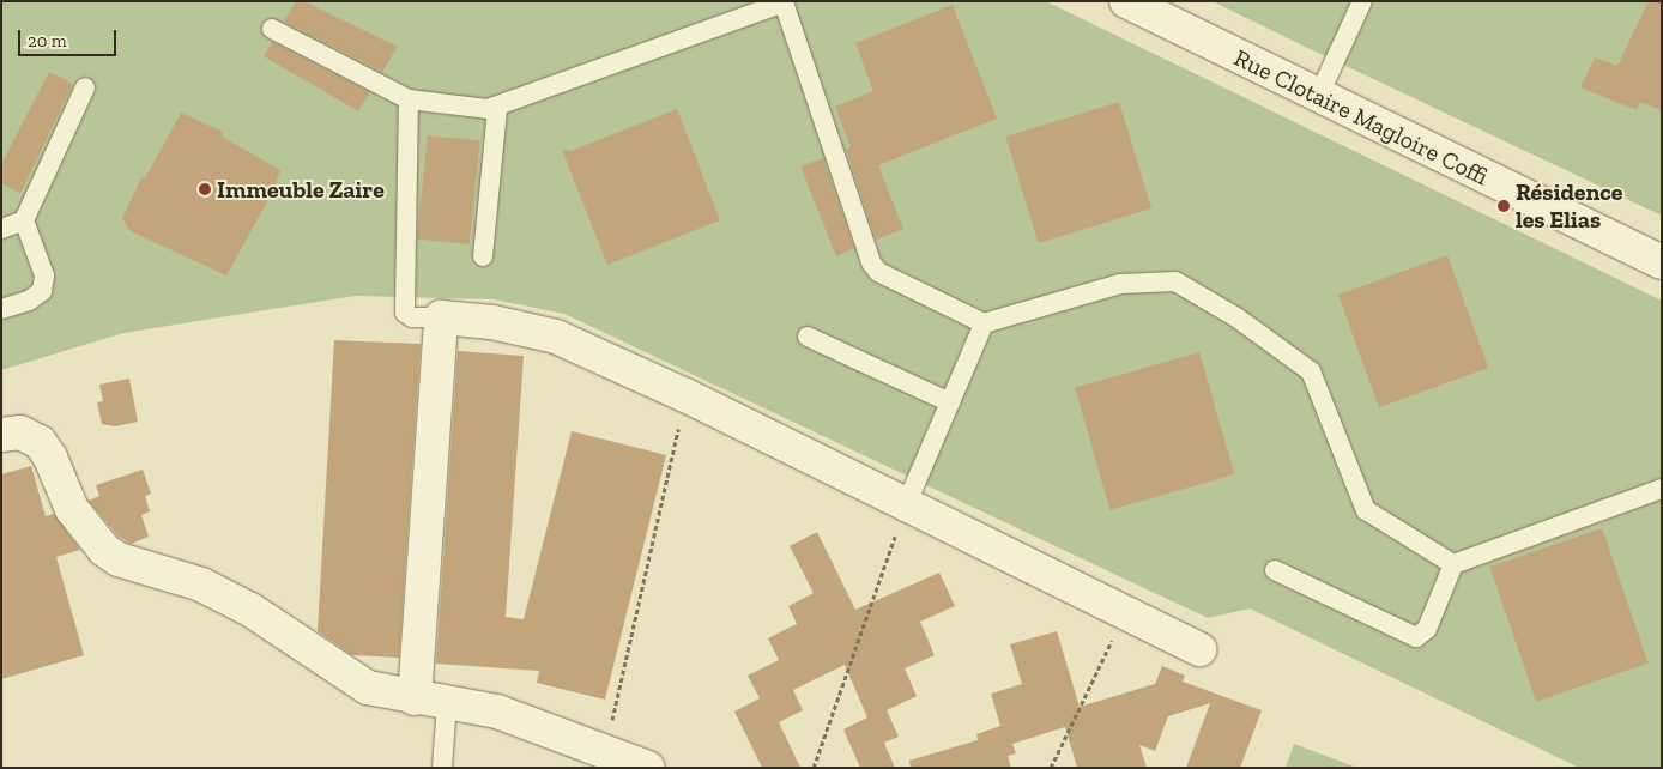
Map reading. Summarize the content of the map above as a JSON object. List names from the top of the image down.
{
  "streets": {
    "street": ["Rue Clotaire Magloire Coffi"]
  },
  "places": ["Immeuble Zaire", "Résidence les Elias"],
  "scale_bar": "20 m"
}
